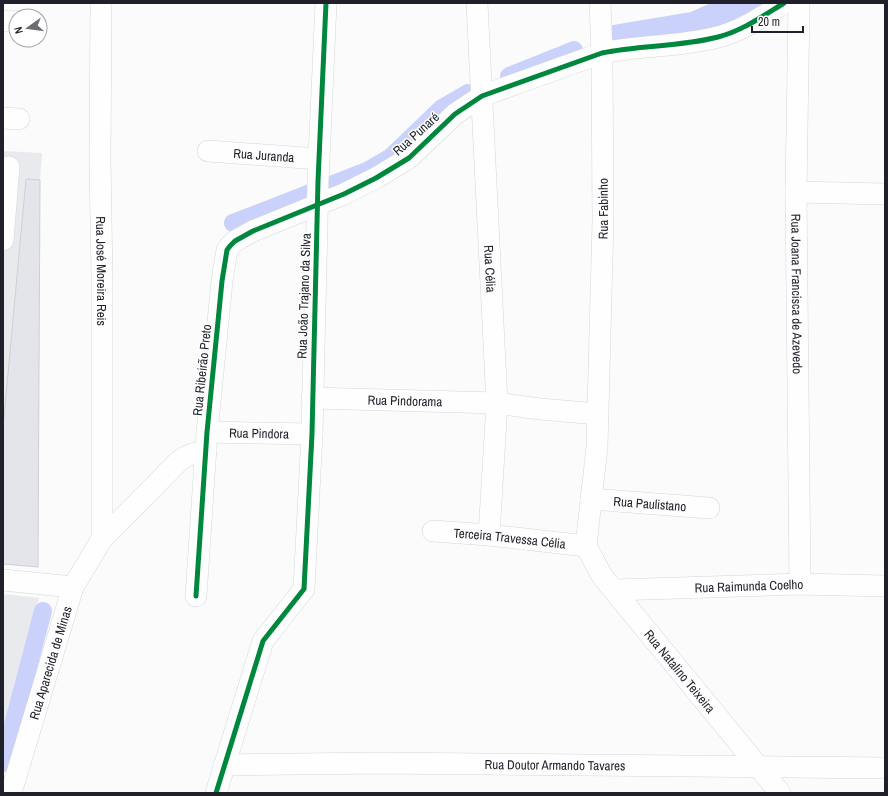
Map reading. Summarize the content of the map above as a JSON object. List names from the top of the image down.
{
  "streets": {
    "street": [
      "Rua Punaré",
      "Rua Juranda",
      "Rua Fabinho",
      "Rua Célia",
      "Rua José Moreira Reis",
      "Rua Joana Francisca de Azevedo",
      "Rua João Trajano da Silva",
      "Rua Ribeirão Preto",
      "Rua Pindorama",
      "Rua Pindora",
      "Rua Paulistano",
      "Terceira Travessa Célia",
      "Rua Raimunda Coelho",
      "Rua Aparecida de Minas",
      "Rua Natalino Teixeira",
      "Rua Doutor Armando Tavares"
    ]
  },
  "crossings": [
    ["Rua Punaré", "Rua Fabinho"],
    ["Rua Punaré", "Rua Célia"],
    ["Rua Punaré", "Rua João Trajano da Silva"],
    ["Rua Punaré", "Rua Ribeirão Preto"],
    ["Rua Juranda", "Rua João Trajano da Silva"],
    ["Rua Fabinho", "Rua Paulistano"],
    ["Rua Fabinho", "Terceira Travessa Célia"],
    ["Rua Fabinho", "Rua Natalino Teixeira"],
    ["Rua Célia", "Rua Pindorama"],
    ["Rua Célia", "Terceira Travessa Célia"],
    ["Rua José Moreira Reis", "Rua Pindora"],
    ["Rua José Moreira Reis", "Rua Aparecida de Minas"],
    ["Rua Joana Francisca de Azevedo", "Rua Raimunda Coelho"],
    ["Rua João Trajano da Silva", "Rua Ribeirão Preto"],
    ["Rua João Trajano da Silva", "Rua Pindorama"],
    ["Rua João Trajano da Silva", "Rua Pindora"],
    ["Rua João Trajano da Silva", "Rua Doutor Armando Tavares"],
    ["Rua Ribeirão Preto", "Rua Pindora"],
    ["Rua Pindora", "Rua Aparecida de Minas"],
    ["Terceira Travessa Célia", "Rua Natalino Teixeira"],
    ["Rua Raimunda Coelho", "Rua Natalino Teixeira"],
    ["Rua Natalino Teixeira", "Rua Doutor Armando Tavares"]
  ],
  "scale_bar": "20 m",
  "north": "left"
}
